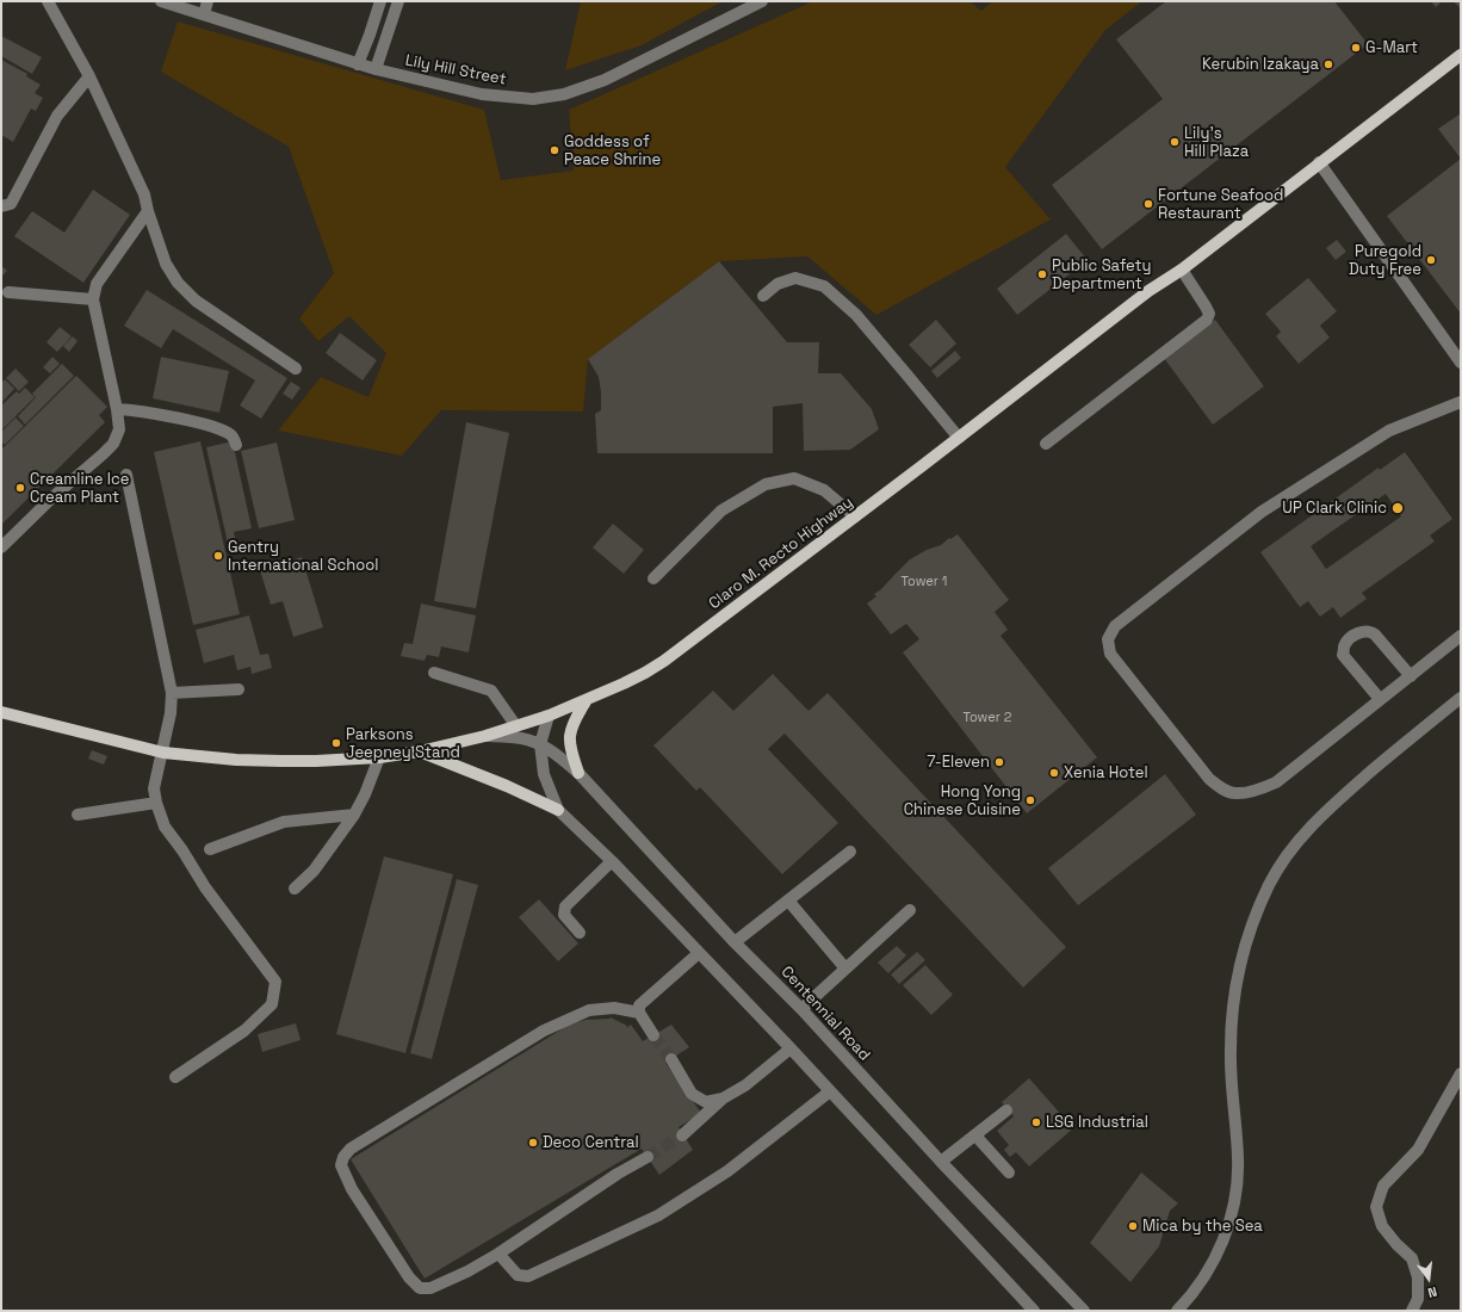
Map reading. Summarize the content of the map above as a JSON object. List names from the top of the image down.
{
  "streets": {
    "main road": ["Claro M. Recto Highway"],
    "street": ["Lily Hill Street", "Centennial Road"]
  },
  "crossings": [
    ["Claro M. Recto Highway", "Centennial Road"]
  ],
  "places": [
    "G-Mart",
    "Kerubin Izakaya",
    "Lily's Hill Plaza",
    "Goddess of Peace Shrine",
    "Fortune Seafood Restaurant",
    "Puregold Duty Free",
    "Public Safety Department",
    "Creamline Ice Cream Plant",
    "UP Clark Clinic",
    "Gentry International School",
    "Parksons Jeepney Stand",
    "7-Eleven",
    "Xenia Hotel",
    "Hong Yong Chinese Cuisine",
    "LSG Industrial",
    "Deco Central",
    "Mica by the Sea"
  ],
  "house_numbers": ["Tower 1", "Tower 2"],
  "north": "bottom"
}
